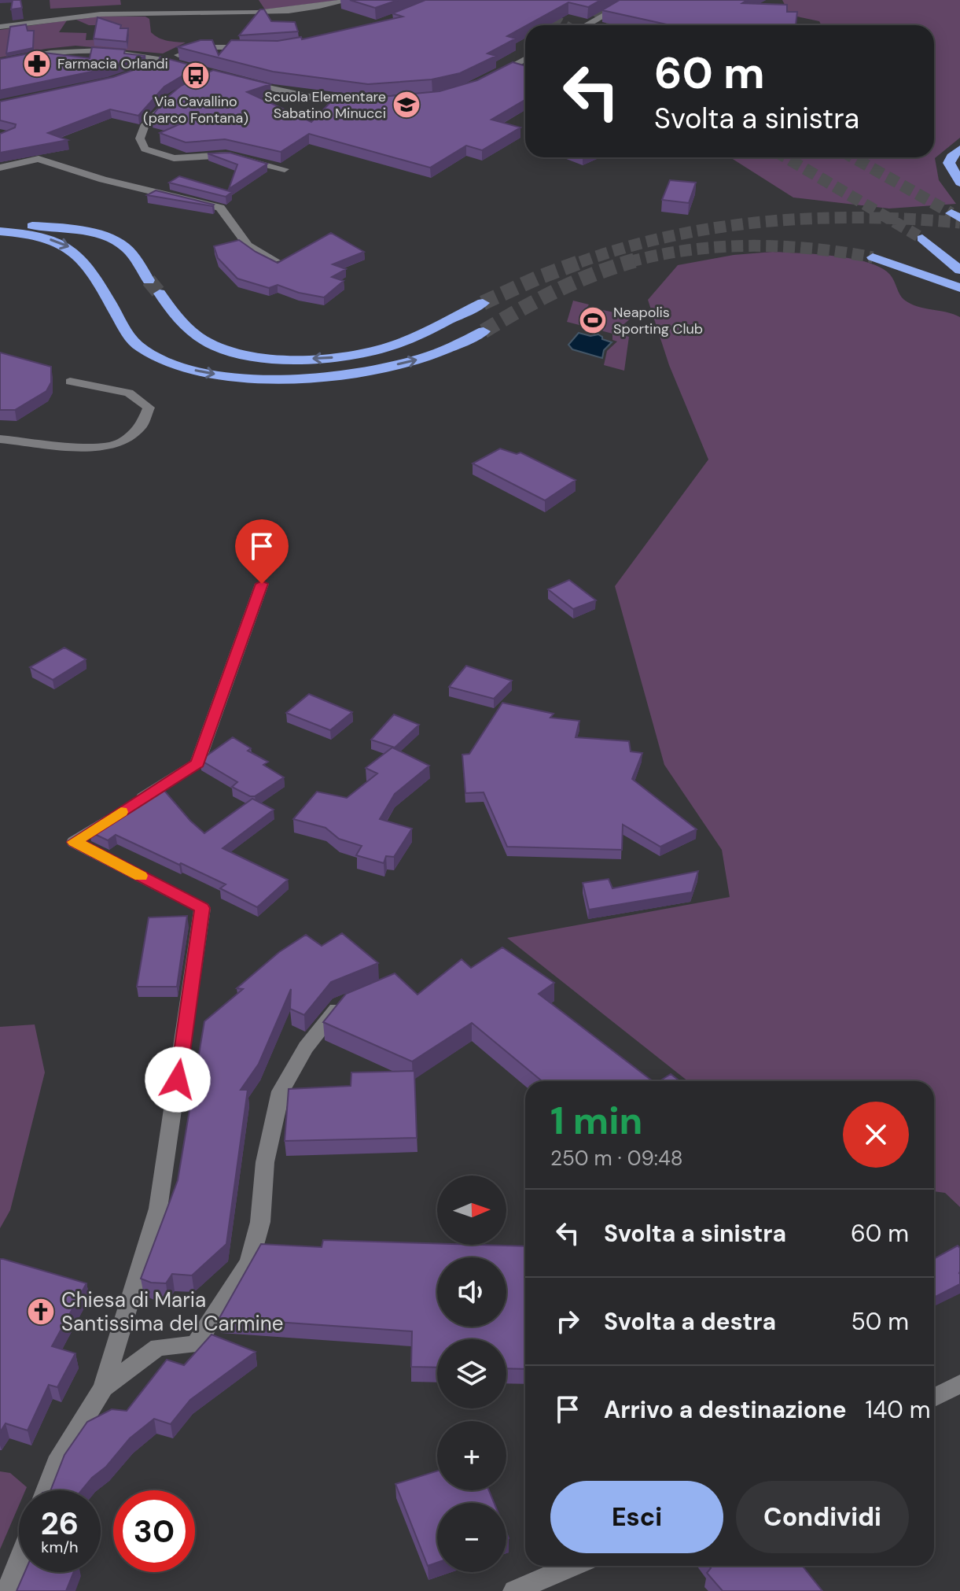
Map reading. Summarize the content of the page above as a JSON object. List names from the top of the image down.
{
  "places": {
    "pharmacy": ["Farmacia Orlandi"],
    "bus stop": ["Via Cavallino (parco Fontana)"],
    "school or university": ["Scuola Elementare Sabatino Minucci"],
    "sports": ["Neapolis Sporting Club"],
    "church": ["Chiesa di Maria Santissima del Carmine"]
  },
  "north": "right",
  "page": {
    "turn": ["60 m", "Svolta a sinistra"],
    "heading": ["1 min", "250 m · 09:48"],
    "map_buttons": ["+", "−"],
    "list": [
      {
        "name": "Svolta a sinistra",
        "value": "60 m"
      },
      {
        "name": "Svolta a destra",
        "value": "50 m"
      },
      {
        "name": "Arrivo a destinazione",
        "value": "140 m"
      }
    ],
    "buttons": ["Esci", "Condividi"],
    "speed": "26 km/h",
    "limit": "30"
  }
}
